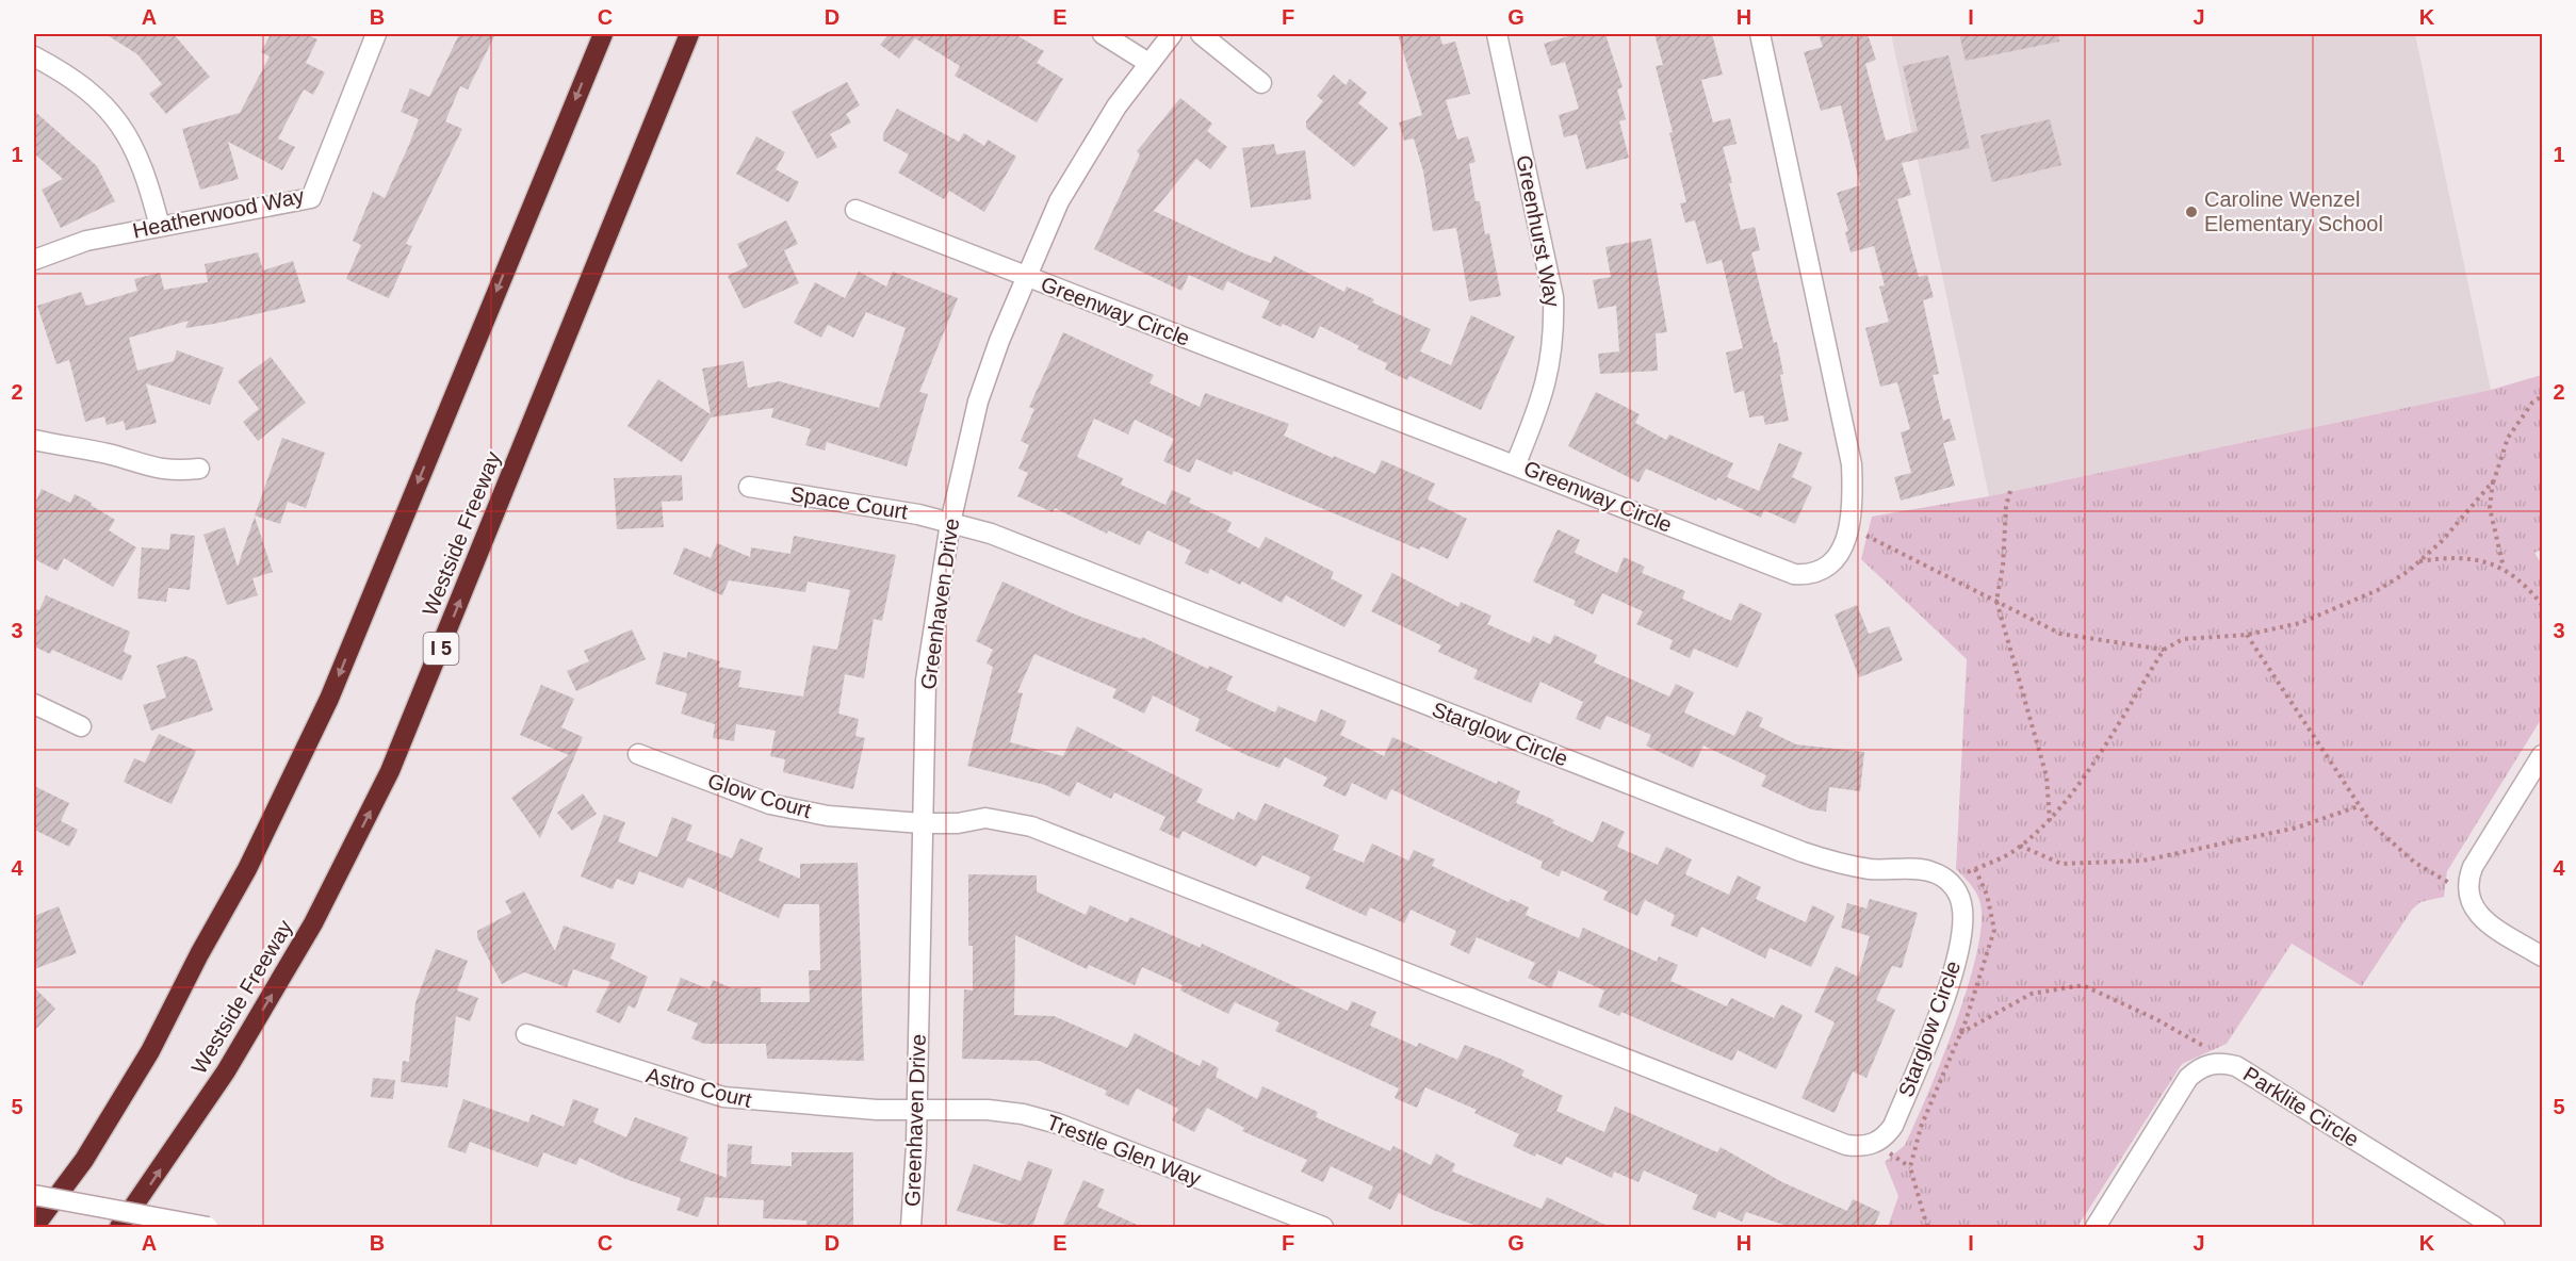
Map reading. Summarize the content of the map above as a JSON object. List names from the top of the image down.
{
  "streets": {
    "highway": ["Westside Freeway", "I 5"],
    "street": [
      "Heatherwood Way",
      "Greenhurst Way",
      "Greenway Circle",
      "Space Court",
      "Greenhaven Drive",
      "Starglow Circle",
      "Glow Court",
      "Astro Court",
      "Parklite Circle",
      "Trestle Glen Way"
    ]
  },
  "crossings": [
    ["Greenhurst Way", "Greenway Circle"],
    ["Greenway Circle", "Greenhaven Drive"],
    ["Space Court", "Greenhaven Drive"],
    ["Space Court", "Starglow Circle"],
    ["Greenhaven Drive", "Starglow Circle"],
    ["Greenhaven Drive", "Glow Court"],
    ["Greenhaven Drive", "Astro Court"],
    ["Greenhaven Drive", "Trestle Glen Way"],
    ["Starglow Circle", "Glow Court"],
    ["Astro Court", "Trestle Glen Way"]
  ],
  "places": ["Caroline Wenzel Elementary School"],
  "grid": {
    "columns": [
      "A",
      "B",
      "C",
      "D",
      "E",
      "F",
      "G",
      "H",
      "I",
      "J",
      "K"
    ],
    "rows": [
      "1",
      "2",
      "3",
      "4",
      "5"
    ]
  }
}
